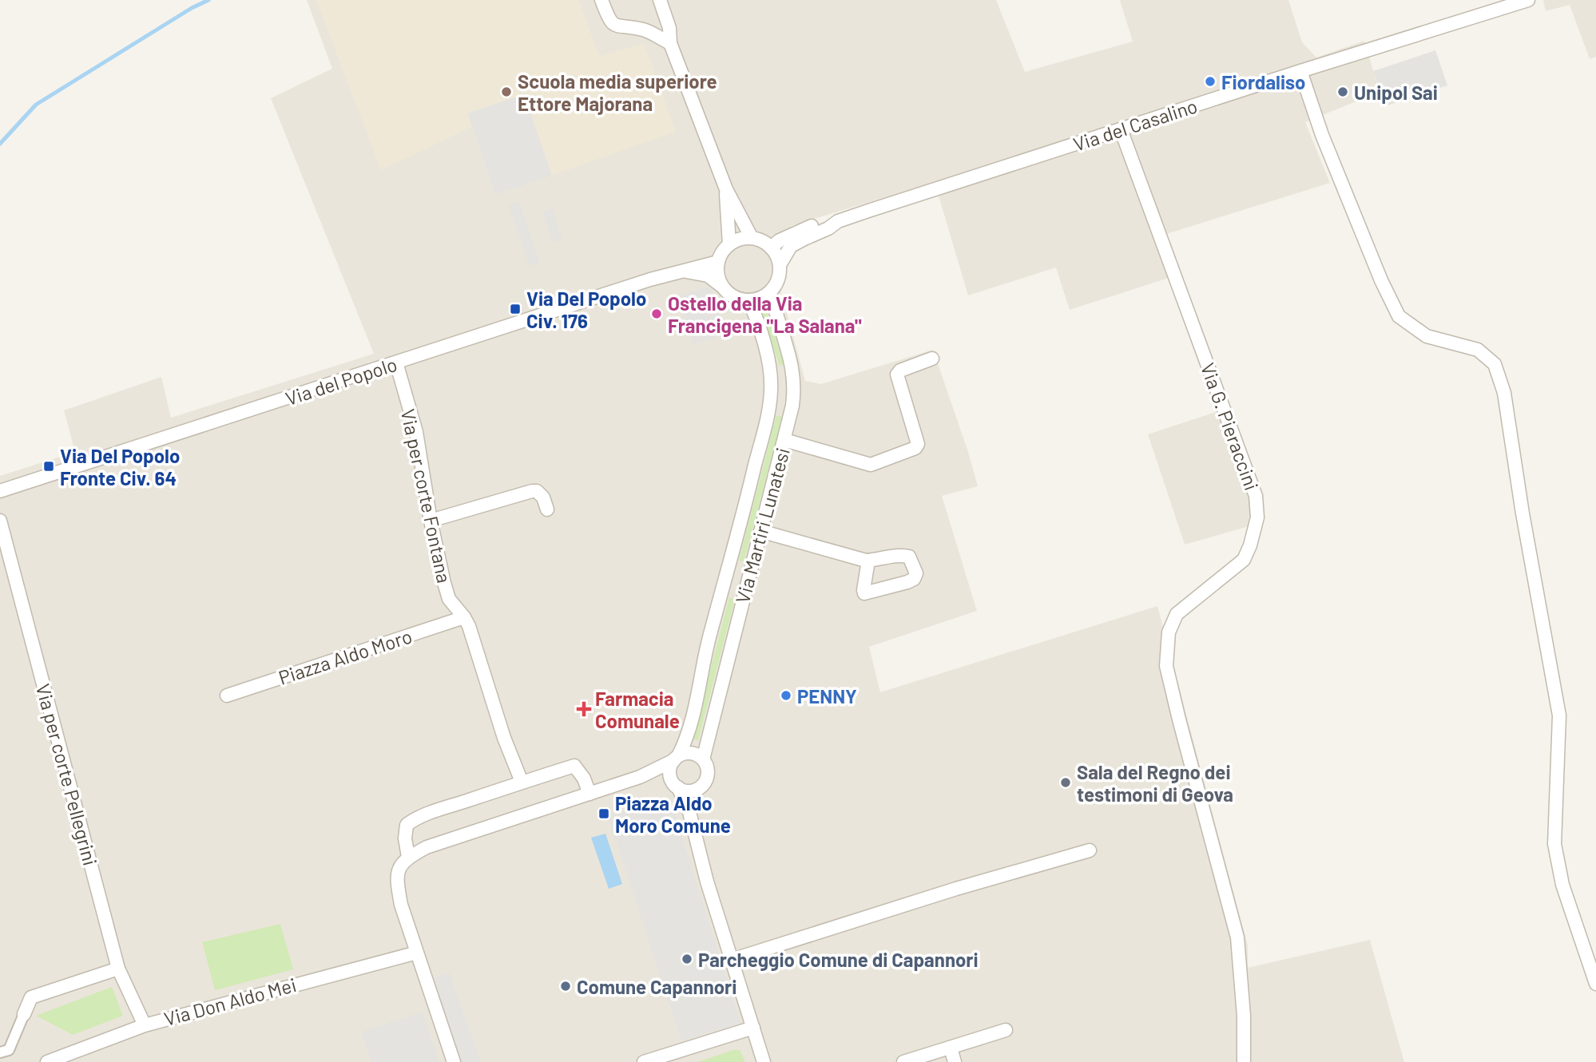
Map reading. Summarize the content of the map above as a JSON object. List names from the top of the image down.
{
  "streets": {
    "street": [
      "Via del Casalino",
      "Via del Popolo",
      "Via G. Pieraccini",
      "Via per corte Fontana",
      "Via Martiri Lunatesi",
      "Piazza Aldo Moro",
      "Via per corte Pellegrini",
      "Via Don Aldo Mei"
    ]
  },
  "crossings": [
    ["Via del Casalino", "Via del Popolo"],
    ["Via del Casalino", "Via G. Pieraccini"],
    ["Via del Casalino", "Via Martiri Lunatesi"],
    ["Via del Popolo", "Via per corte Fontana"],
    ["Via del Popolo", "Via Martiri Lunatesi"],
    ["Via per corte Fontana", "Piazza Aldo Moro"],
    ["Via per corte Pellegrini", "Via Don Aldo Mei"]
  ],
  "places": {
    "other": [
      "Fiordaliso",
      "Scuola media superiore Ettore Majorana",
      "Unipol Sai",
      "Ostello della Via Francigena \"La Salana\"",
      "PENNY",
      "Sala del Regno dei testimoni di Geova",
      "Parcheggio Comune di Capannori",
      "Comune Capannori"
    ],
    "transit": ["Via Del Popolo Civ. 176", "Via Del Popolo Fronte Civ. 64", "Piazza Aldo Moro Comune"],
    "health": ["Farmacia Comunale"]
  }
}
